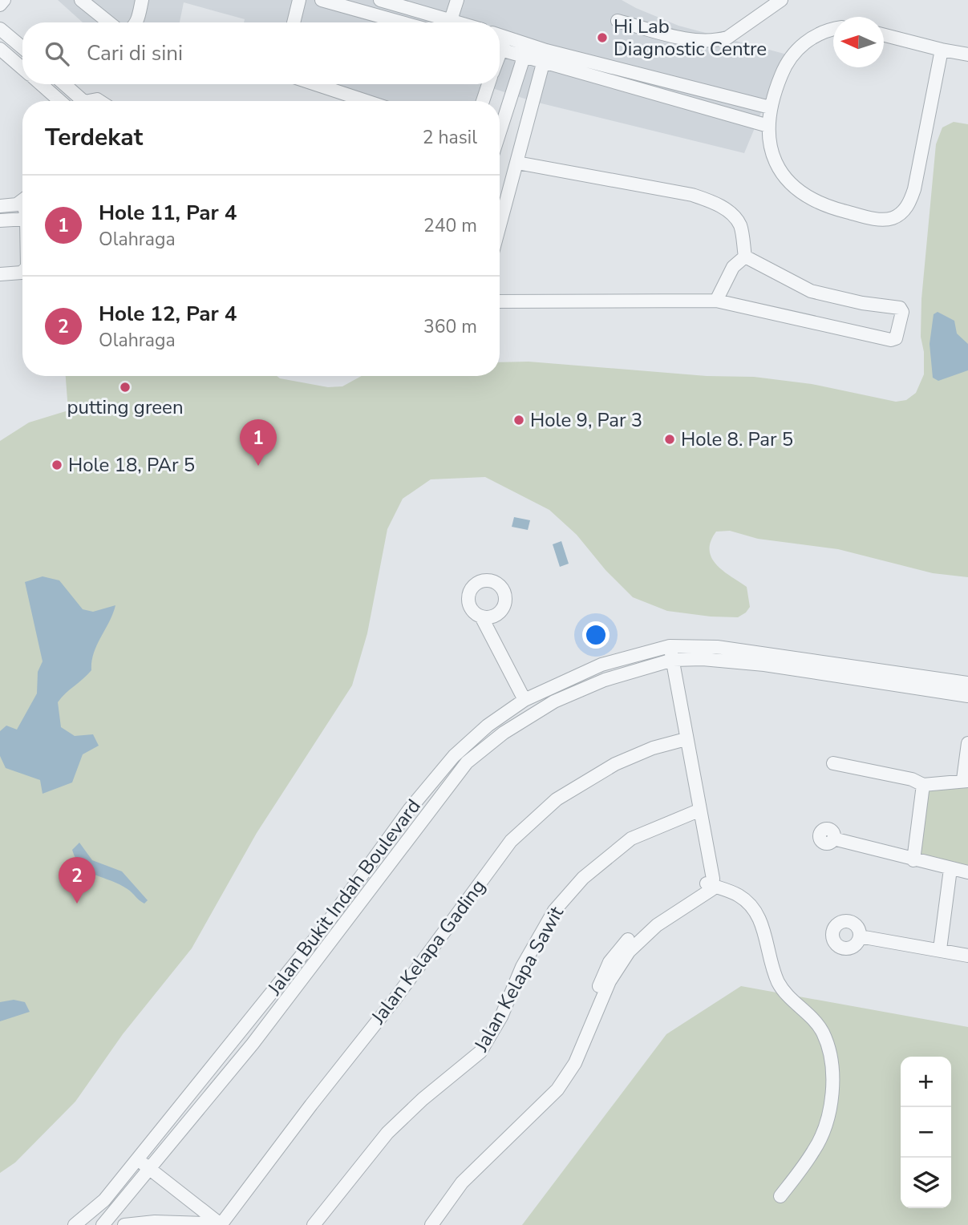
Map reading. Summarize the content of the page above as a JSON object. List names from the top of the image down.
{
  "streets": {
    "street": ["Jalan Bukit Indah Boulevard", "Jalan Kelapa Gading", "Jalan Kelapa Sawit"]
  },
  "places": [
    "Hi Lab Diagnostic Centre",
    "putting green",
    "Hole 9, Par 3",
    "Hole 8. Par 5",
    "Hole 18, PAr 5"
  ],
  "north": "left",
  "page": {
    "search": "Cari di sini",
    "heading": ["Terdekat", "2 hasil"],
    "list": [
      {
        "mark": "1",
        "name": "Hole 11, Par 4",
        "note": "Olahraga",
        "value": "240 m"
      },
      {
        "mark": "2",
        "name": "Hole 12, Par 4",
        "note": "Olahraga",
        "value": "360 m"
      }
    ],
    "pins": ["1", "2"],
    "map_buttons": ["+", "−"]
  }
}
